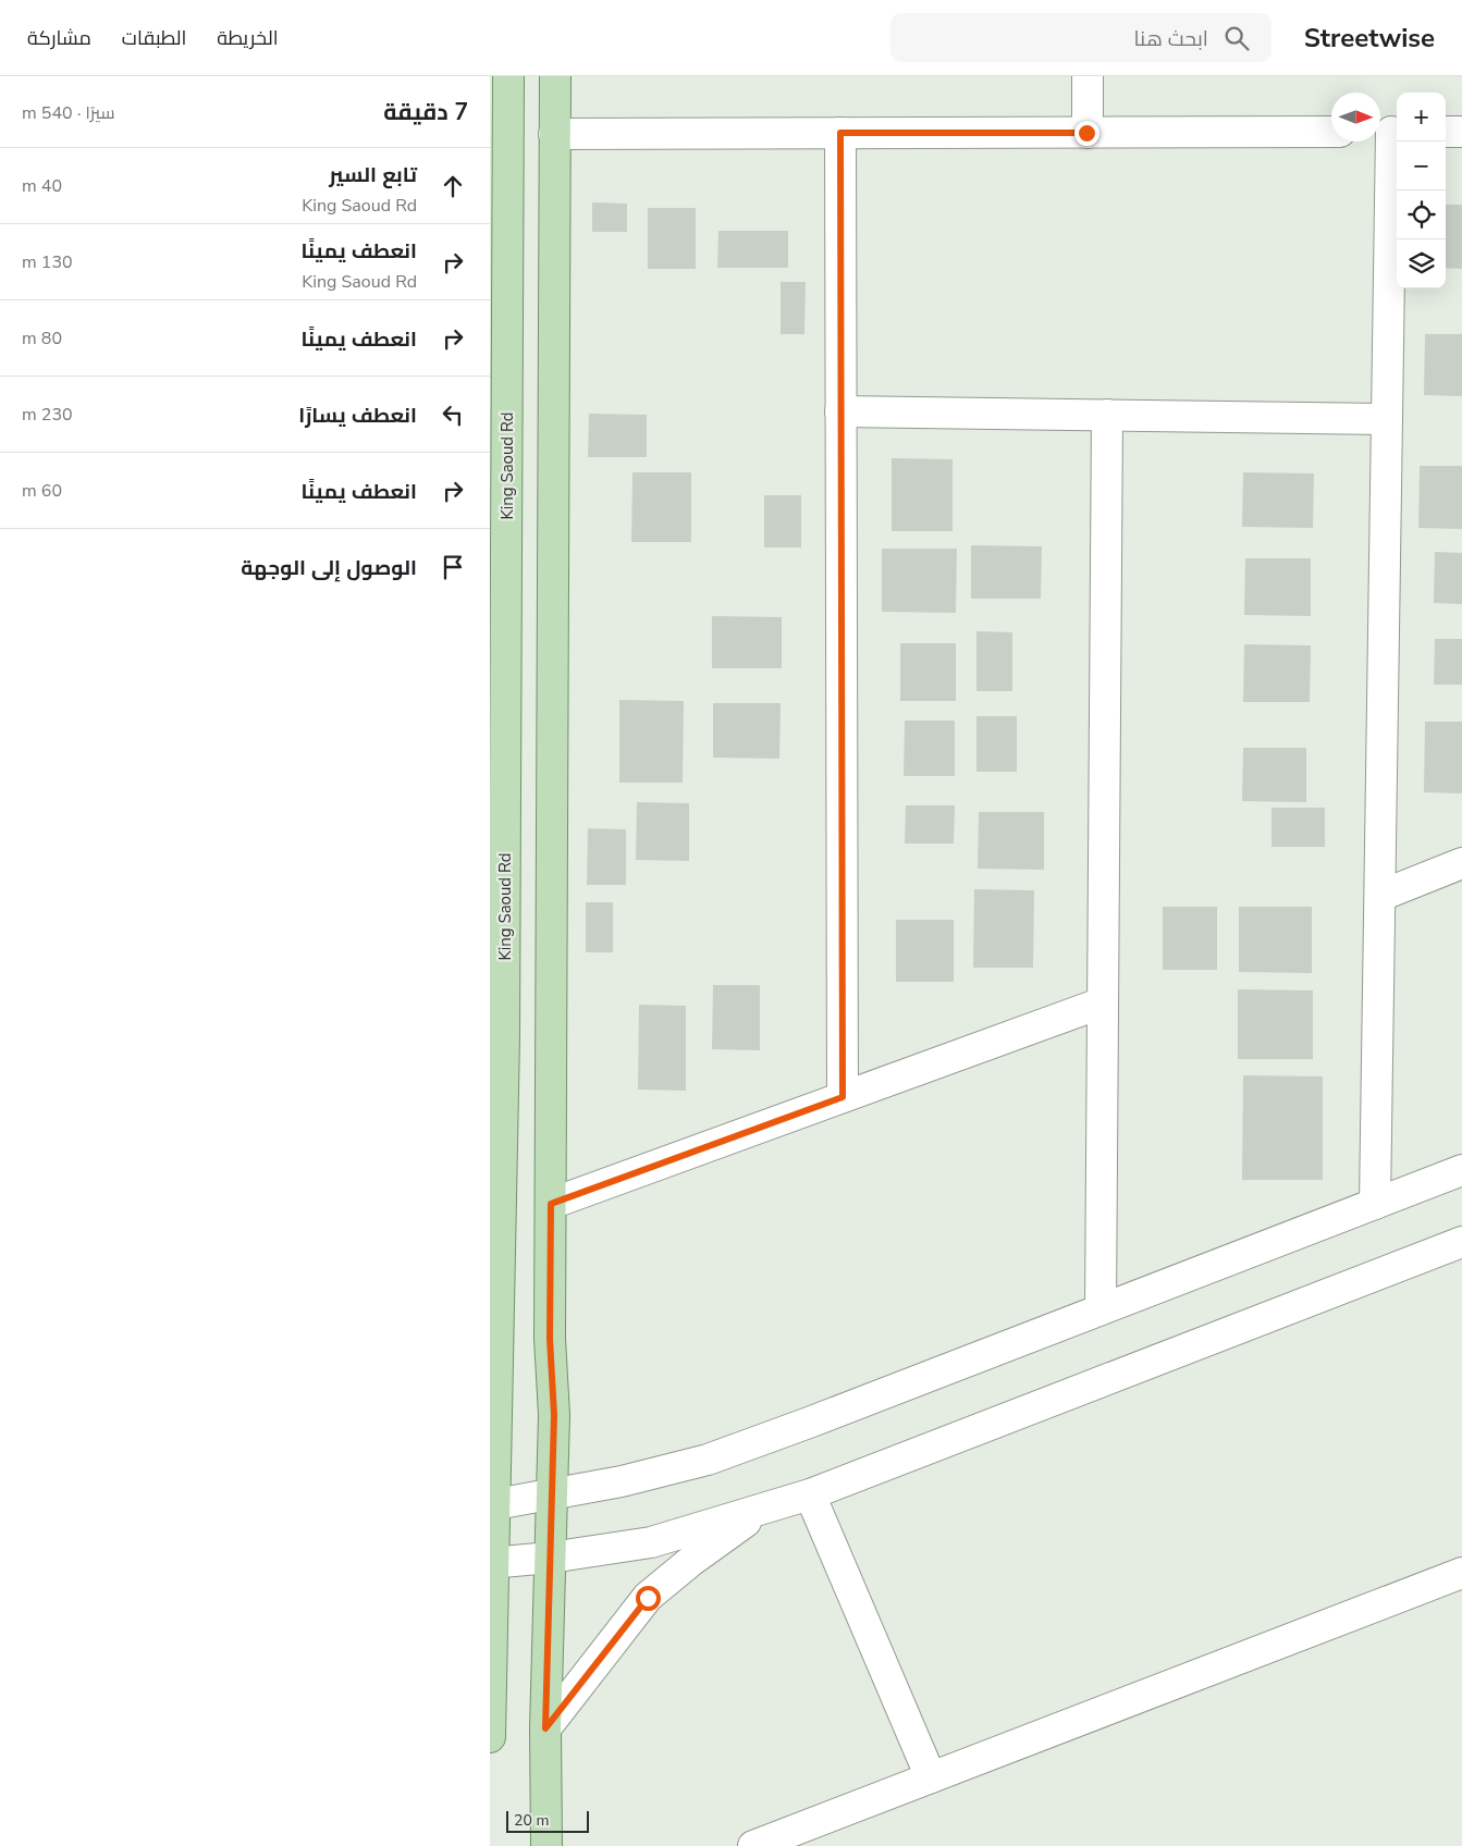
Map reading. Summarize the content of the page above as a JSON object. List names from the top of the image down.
{
  "streets": {
    "main road": ["King Saoud Rd"]
  },
  "scale_bar": "20 m",
  "north": "right",
  "page": {
    "header": "Streetwise",
    "search": "ابحث هنا",
    "nav": ["الخريطة", "الطبقات", "مشاركة"],
    "heading": ["7 دقيقة", "سيرًا · 540 m"],
    "map_buttons": ["+", "−"],
    "list": [
      ["تابع السير", "King Saoud Rd", "40 m"],
      ["انعطف يمينًا", "King Saoud Rd", "130 m"],
      ["انعطف يمينًا", "80 m"],
      ["انعطف يسارًا", "230 m"],
      ["انعطف يمينًا", "60 m"],
      "الوصول إلى الوجهة"
    ],
    "scale": "20 m"
  }
}
